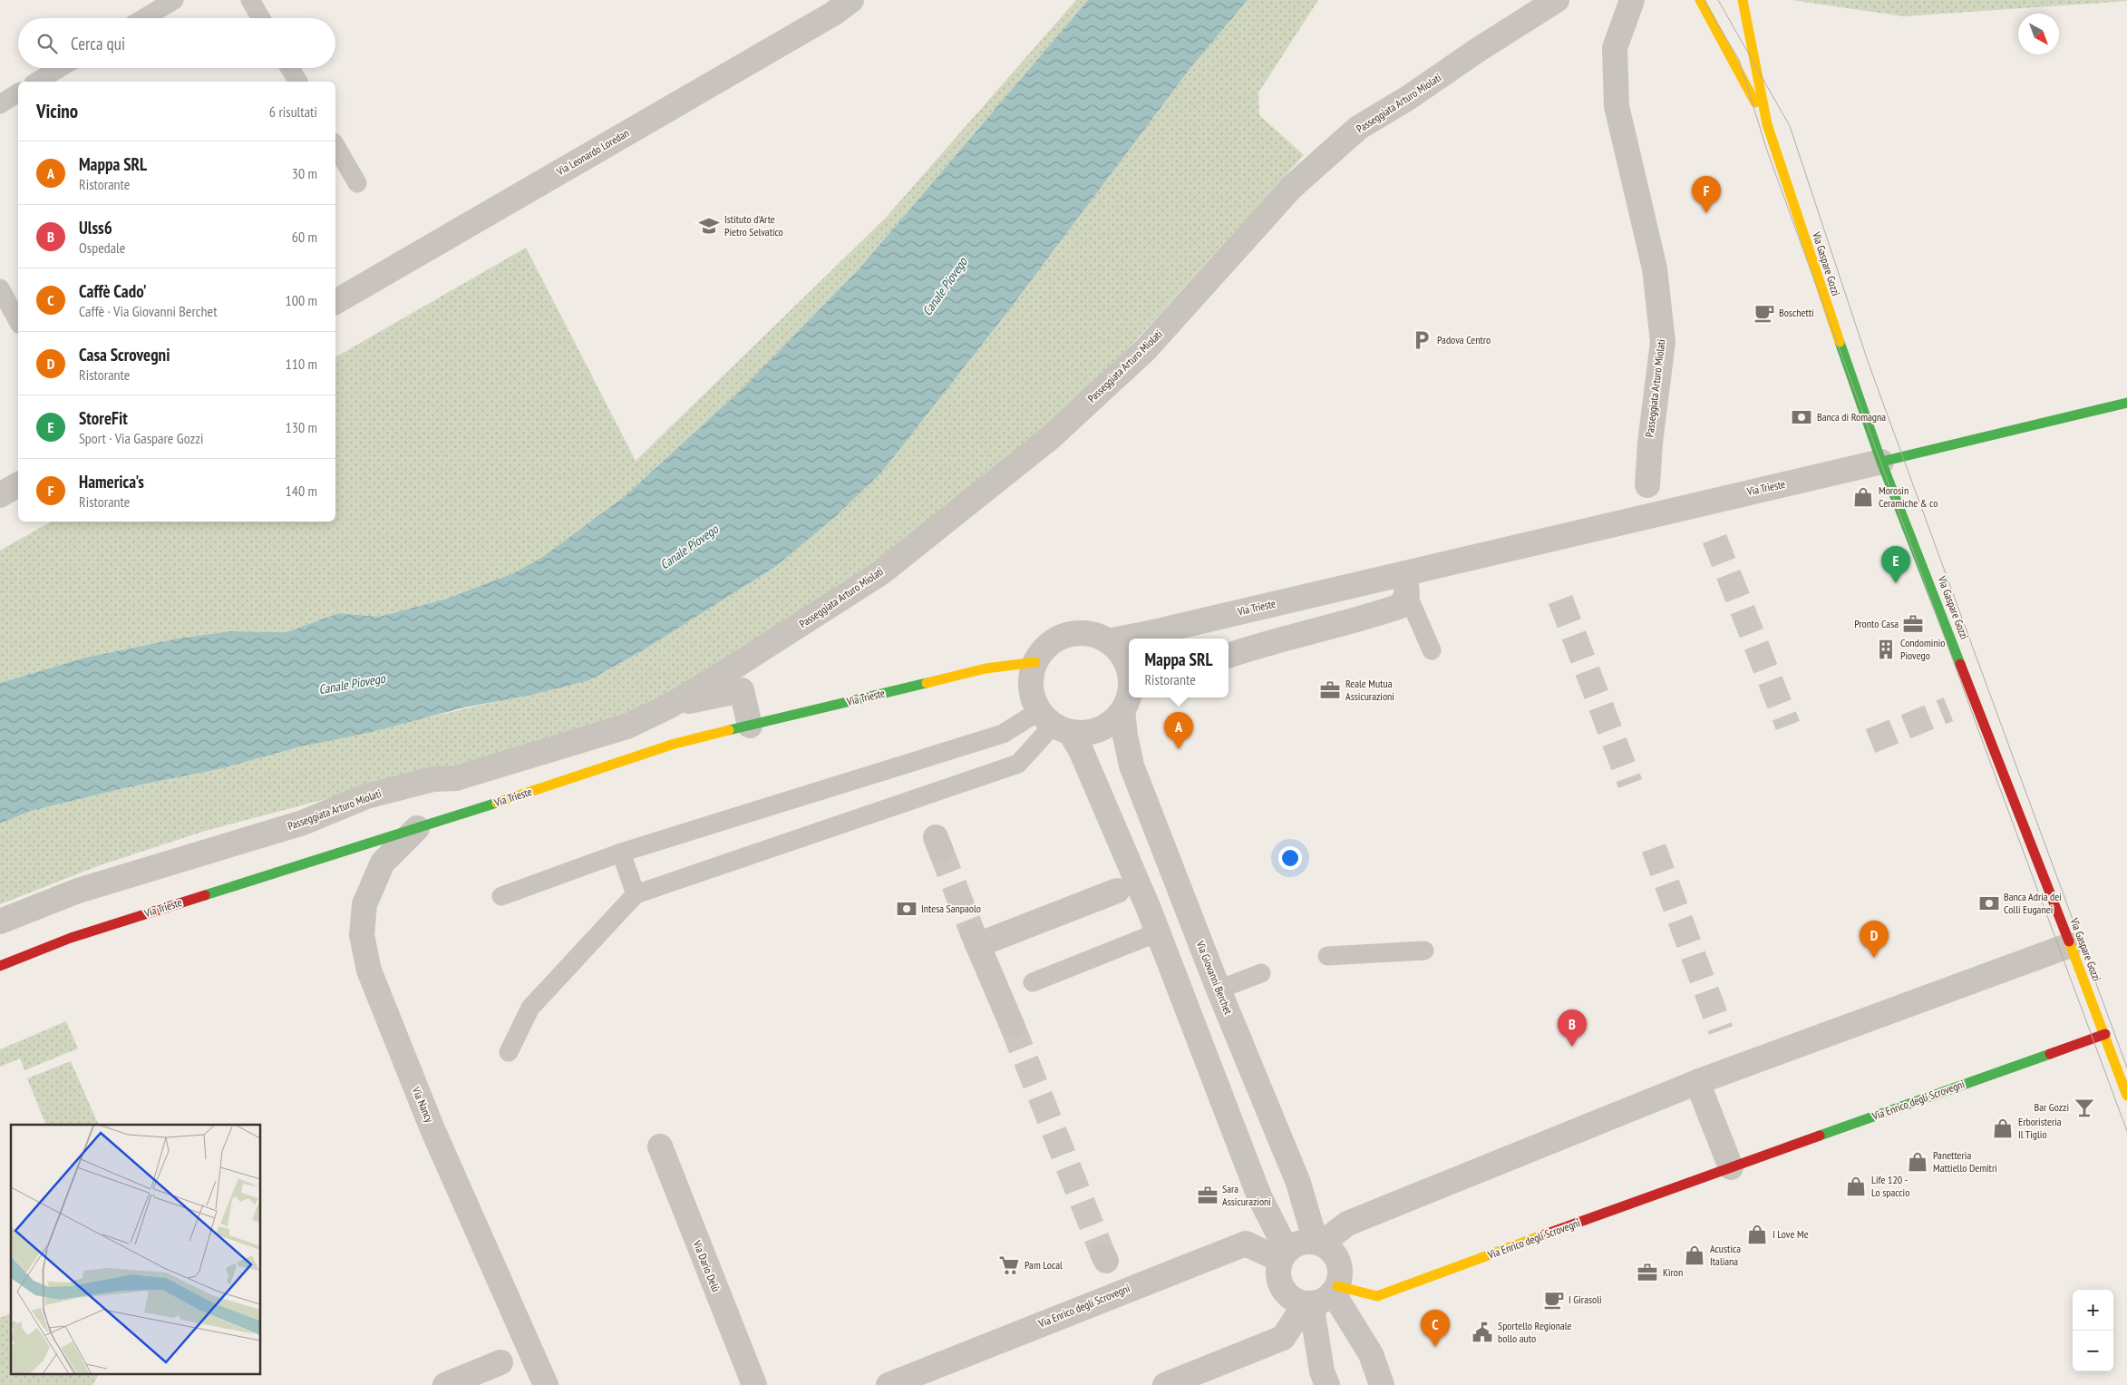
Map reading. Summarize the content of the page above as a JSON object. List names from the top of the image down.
{
  "streets": {
    "street": [
      "Passeggiata Arturo Miolati",
      "Via Leonardo Loredan",
      "Via Gaspare Gozzi",
      "Via Trieste",
      "Via Giovanni Berchet",
      "Via Enrico degli Scrovegni",
      "Via Nancy",
      "Via Dario Delù"
    ]
  },
  "crossings": [
    ["Passeggiata Arturo Miolati", "Via Trieste"],
    ["Via Gaspare Gozzi", "Via Trieste"],
    ["Via Gaspare Gozzi", "Via Enrico degli Scrovegni"],
    ["Via Trieste", "Via Giovanni Berchet"],
    ["Via Trieste", "Via Nancy"],
    ["Via Giovanni Berchet", "Via Enrico degli Scrovegni"]
  ],
  "water": ["Canale Piovego"],
  "places": {
    "school or university": ["Istituto d'Arte Pietro Selvatico"],
    "cafe": ["Boschetti", "I Girasoli"],
    "parking": ["Padova Centro"],
    "bank": ["Banca di Romagna", "Banca Adria dei Colli Euganei", "Intesa Sanpaolo"],
    "shop": [
      "Morosin Ceramiche & co",
      "Erboristeria Il Tiglio",
      "Panetteria Mattiello Demitri",
      "Life 120 - Lo spaccio",
      "I Love Me",
      "Acustica Italiana"
    ],
    "office": [
      "Pronto Casa",
      "Reale Mutua Assicurazioni",
      "Sara Assicurazioni",
      "Kìron"
    ],
    "building": ["Condominio Piovego"],
    "bar": ["Bar Gozzi"],
    "supermarket": ["Pam Local"],
    "public building": ["Sportello Regionale bollo auto"]
  },
  "north": "bottom right",
  "page": {
    "search": "Cerca qui",
    "heading": ["Vicino", "6 risultati"],
    "list": [
      {
        "mark": "A",
        "name": "Mappa SRL",
        "note": "Ristorante",
        "value": "30 m"
      },
      {
        "mark": "B",
        "name": "Ulss6",
        "note": "Ospedale",
        "value": "60 m"
      },
      {
        "mark": "C",
        "name": "Caffè Cado'",
        "note": "Caffè · Via Giovanni Berchet",
        "value": "100 m"
      },
      {
        "mark": "D",
        "name": "Casa Scrovegni",
        "note": "Ristorante",
        "value": "110 m"
      },
      {
        "mark": "E",
        "name": "StoreFit",
        "note": "Sport · Via Gaspare Gozzi",
        "value": "130 m"
      },
      {
        "mark": "F",
        "name": "Hamerica's",
        "note": "Ristorante",
        "value": "140 m"
      }
    ],
    "pins": [
      "F",
      "E",
      "A",
      "D",
      "B",
      "C"
    ],
    "popup": ["Mappa SRL", "Ristorante"],
    "map_buttons": ["+", "−"]
  }
}
